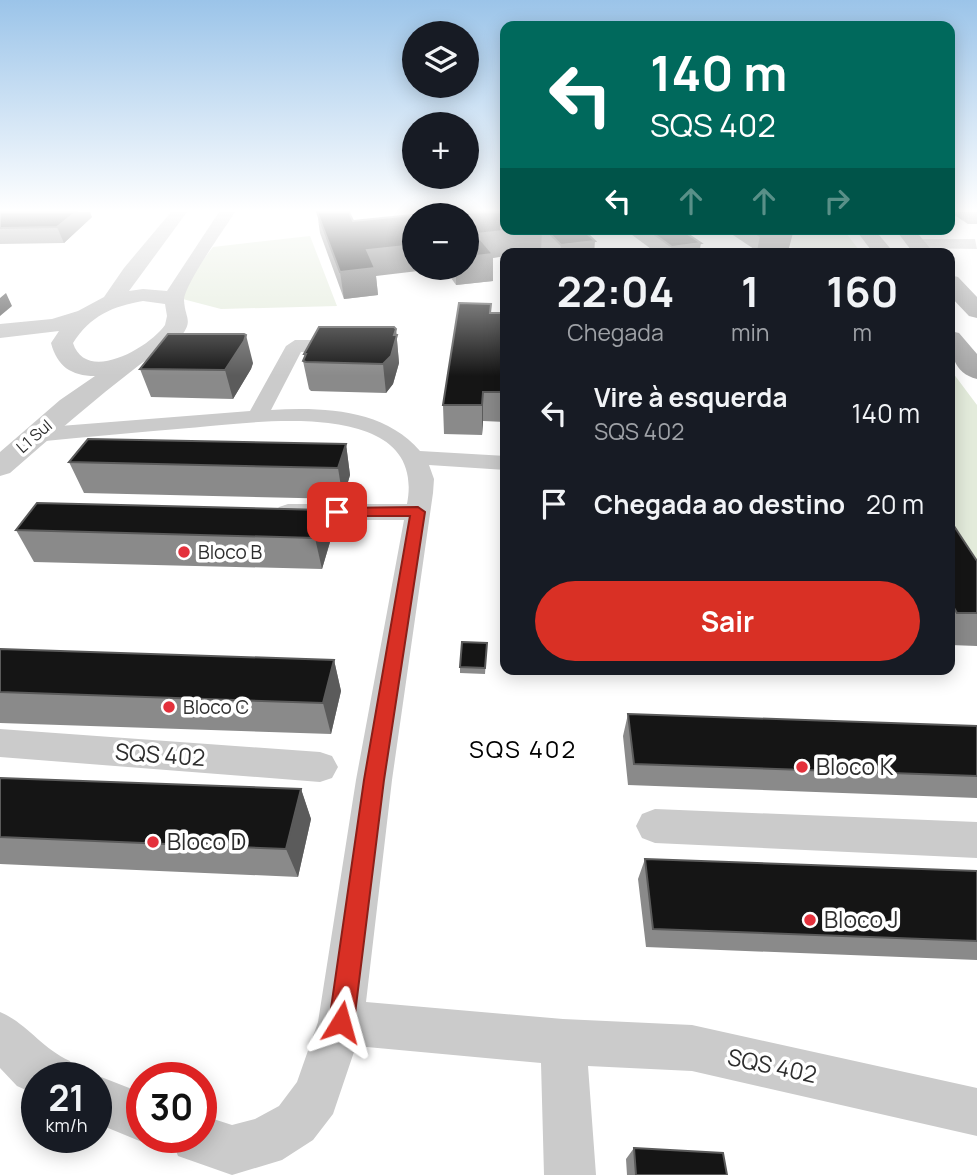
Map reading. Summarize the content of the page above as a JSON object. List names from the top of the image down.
{
  "streets": {
    "street": ["L1 Sul", "SQS 402"]
  },
  "districts": ["SQS 402"],
  "places": [
    "Bloco B",
    "Bloco C",
    "Bloco K",
    "Bloco D",
    "Bloco J"
  ],
  "page": {
    "map_buttons": ["+", "−"],
    "turn": ["140 m", "SQS 402"],
    "eta": [
      "22:04",
      "Chegada",
      "1",
      "min",
      "160",
      "m"
    ],
    "list": [
      {
        "name": "Vire à esquerda",
        "note": "SQS 402",
        "value": "140 m"
      },
      {
        "name": "Chegada ao destino",
        "value": "20 m"
      }
    ],
    "buttons": "Sair",
    "speed": "21 km/h",
    "limit": "30"
  }
}
